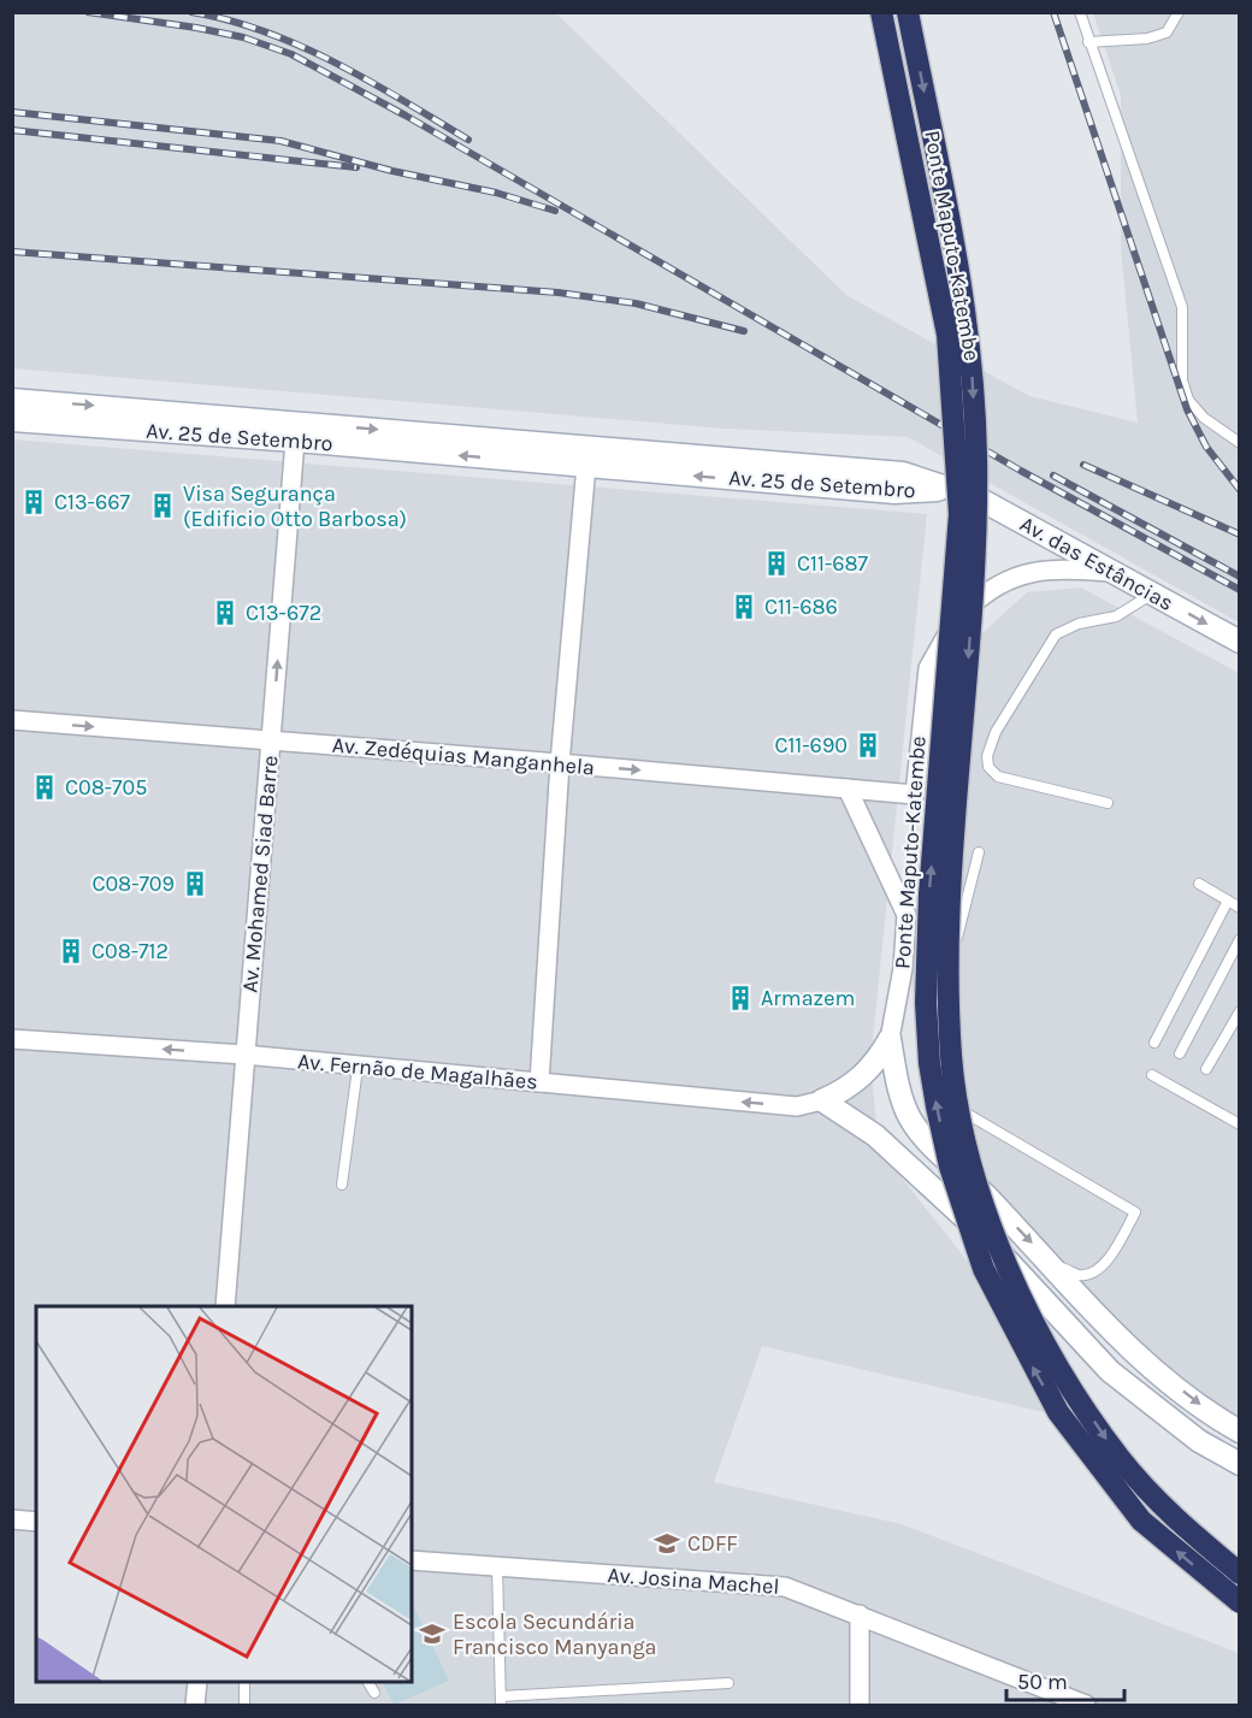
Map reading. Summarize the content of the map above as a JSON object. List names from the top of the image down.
{
  "streets": {
    "highway": ["Ponte Maputo-Katembe"],
    "main road": ["Av. 25 de Setembro", "Av. das Estâncias"],
    "street": [
      "Av. Zedéquias Manganhela",
      "Av. Mohamed Siad Barre",
      "Av. Fernão de Magalhães",
      "Av. Josina Machel"
    ]
  },
  "crossings": [
    ["Av. 25 de Setembro", "Av. das Estâncias"],
    ["Av. 25 de Setembro", "Av. Mohamed Siad Barre"],
    ["Av. das Estâncias", "Av. Zedéquias Manganhela"],
    ["Av. Zedéquias Manganhela", "Av. Mohamed Siad Barre"],
    ["Av. Mohamed Siad Barre", "Av. Fernão de Magalhães"]
  ],
  "one_way": ["Av. Zedéquias Manganhela", "Av. Fernão de Magalhães"],
  "places": {
    "building": [
      "C13-667",
      "Visa Segurança (Edificio Otto Barbosa)",
      "C11-687",
      "C11-686",
      "C13-672",
      "C11-690",
      "C08-705",
      "C08-709",
      "C08-712",
      "Armazem"
    ],
    "school or university": ["CDFF", "Escola Secundária Francisco Manyanga"]
  },
  "scale_bar": "50 m"
}
